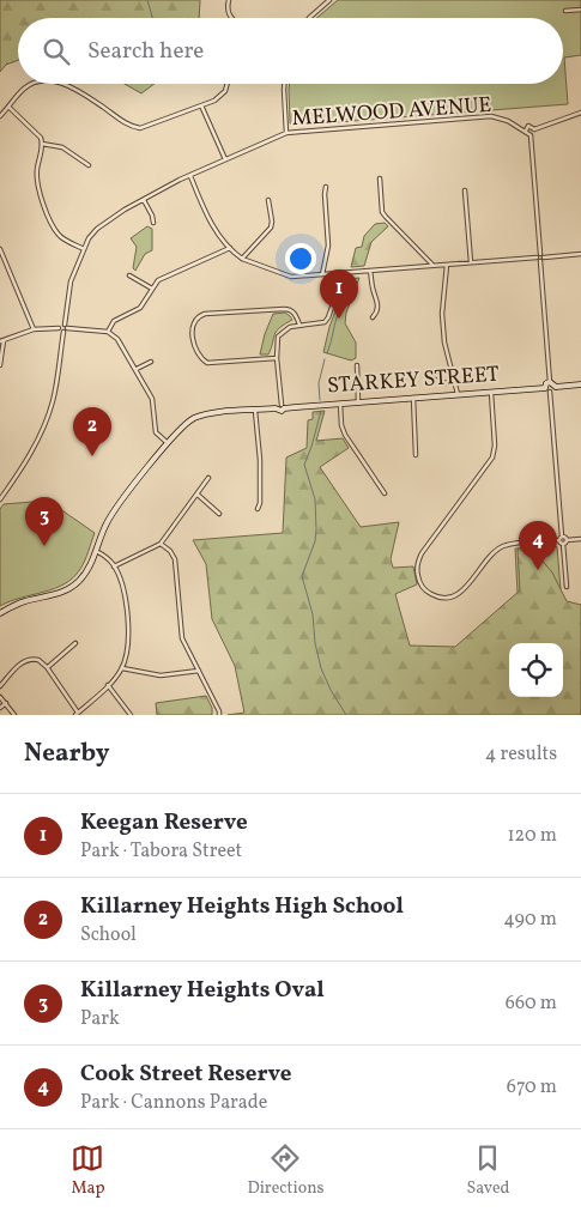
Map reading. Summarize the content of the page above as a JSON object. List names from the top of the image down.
{
  "streets": {
    "street": ["MELWOOD AVENUE", "STARKEY STREET"]
  },
  "page": {
    "search": "Search here",
    "pins": [
      "1",
      "2",
      "3",
      "4"
    ],
    "heading": ["Nearby", "4 results"],
    "list": [
      {
        "mark": "1",
        "name": "Keegan Reserve",
        "note": "Park · Tabora Street",
        "value": "120 m"
      },
      {
        "mark": "2",
        "name": "Killarney Heights High School",
        "note": "School",
        "value": "490 m"
      },
      {
        "mark": "3",
        "name": "Killarney Heights Oval",
        "note": "Park",
        "value": "660 m"
      },
      {
        "mark": "4",
        "name": "Cook Street Reserve",
        "note": "Park · Cannons Parade",
        "value": "670 m"
      }
    ],
    "nav": ["Map", "Directions", "Saved"]
  }
}
